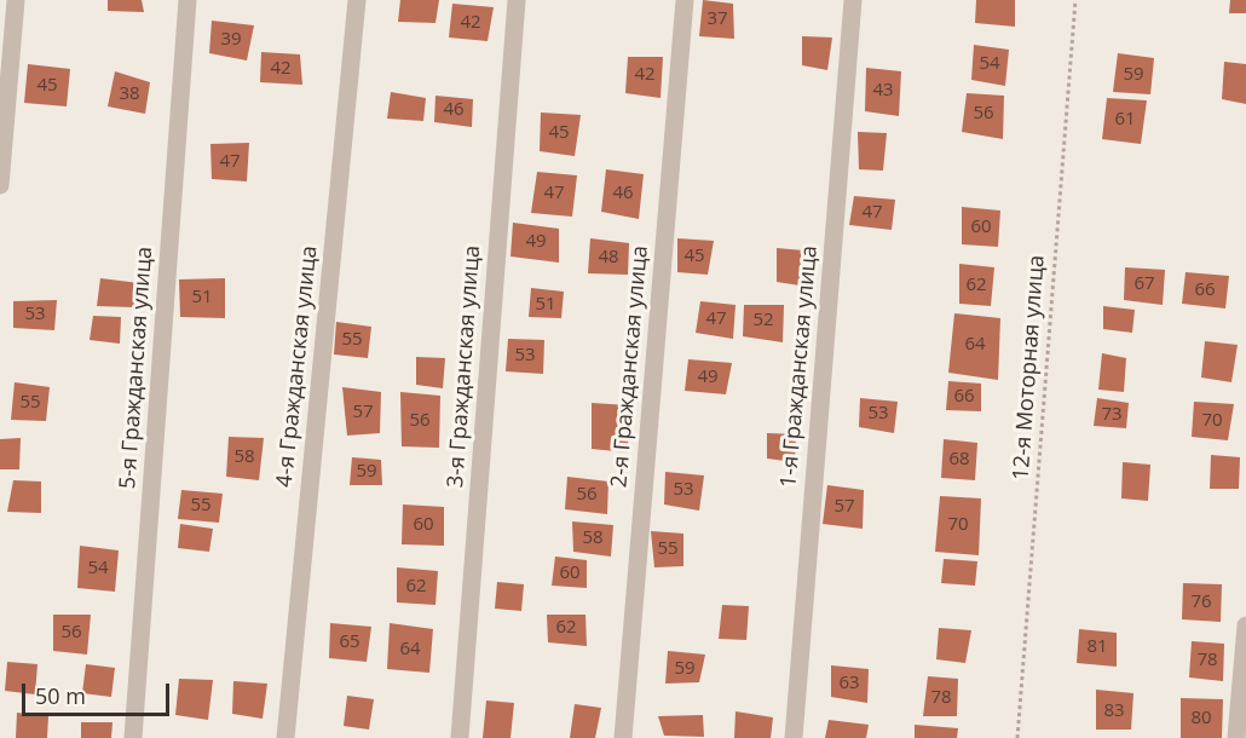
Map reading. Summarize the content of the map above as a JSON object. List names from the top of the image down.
{
  "streets": {
    "street": [
      "4-я Гражданская улица",
      "3-я Гражданская улица",
      "2-я Гражданская улица",
      "1-я Гражданская улица",
      "5-я Гражданская улица"
    ],
    "path": ["12-я Моторная улица"]
  },
  "house_numbers": [
    "37",
    "42",
    "39",
    "54",
    "42",
    "42",
    "59",
    "45",
    "43",
    "38",
    "46",
    "56",
    "61",
    "45",
    "47",
    "47",
    "46",
    "47",
    "60",
    "49",
    "45",
    "48",
    "67",
    "62",
    "66",
    "51",
    "51",
    "53",
    "47",
    "52",
    "55",
    "64",
    "53",
    "49",
    "66",
    "55",
    "57",
    "53",
    "73",
    "56",
    "70",
    "58",
    "68",
    "59",
    "53",
    "56",
    "55",
    "57",
    "60",
    "70",
    "58",
    "55",
    "54",
    "60",
    "62",
    "76",
    "62",
    "56",
    "65",
    "81",
    "64",
    "78",
    "59",
    "63",
    "78",
    "83",
    "80"
  ],
  "scale_bar": "50 m"
}
